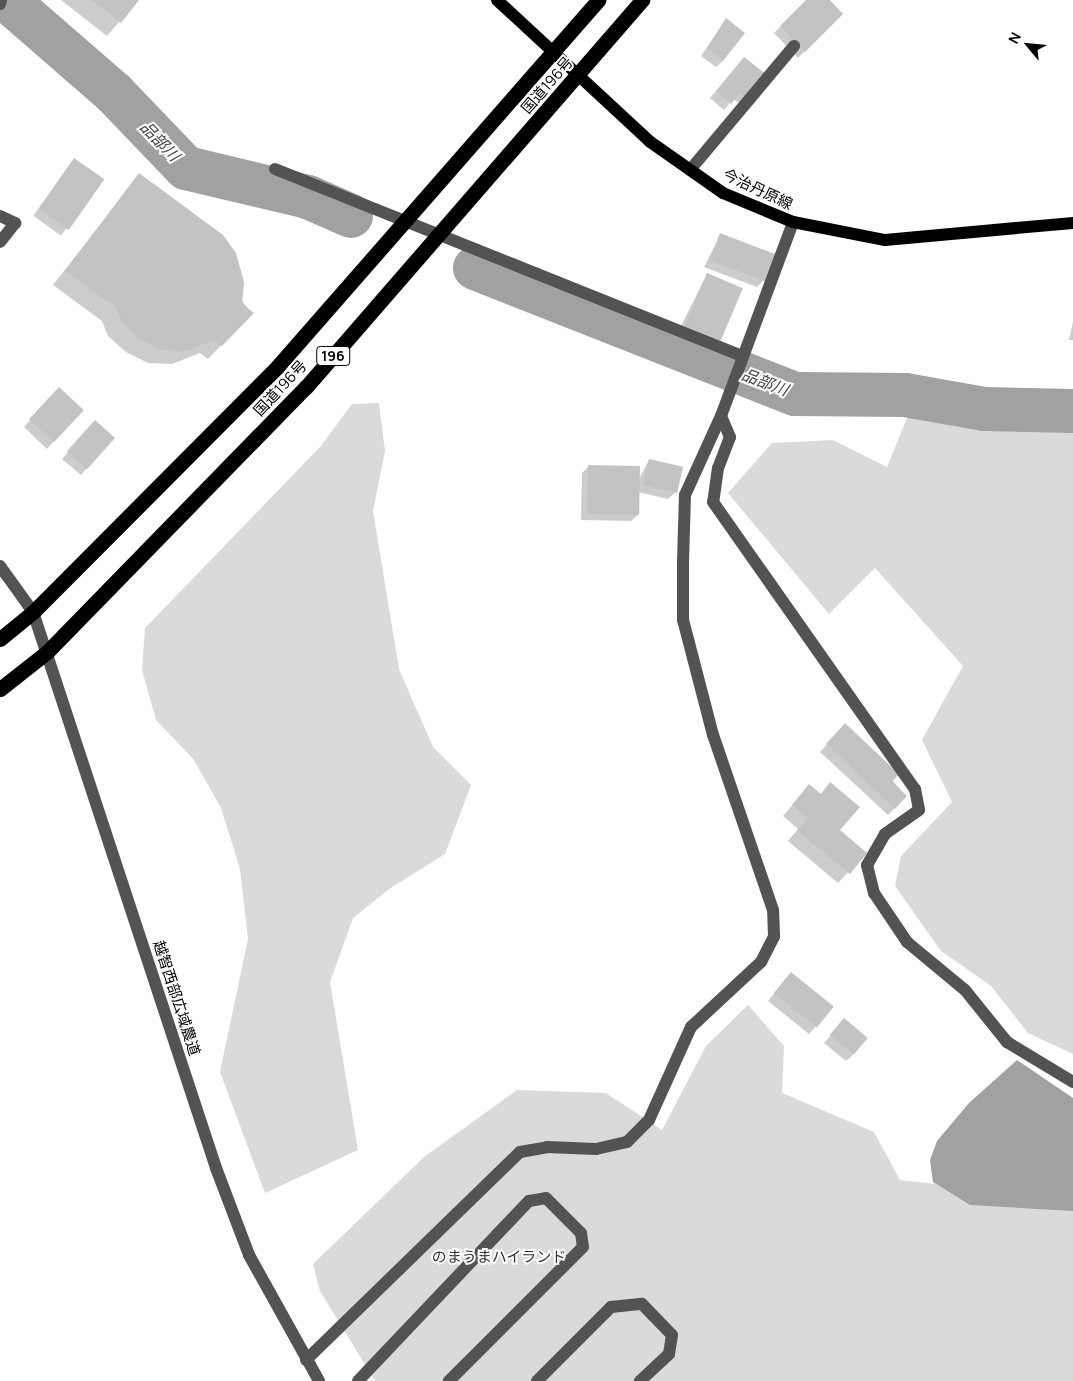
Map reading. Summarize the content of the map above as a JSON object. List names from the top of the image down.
{
  "streets": {
    "highway": ["国道196号", "196"],
    "main road": ["今治丹原線"],
    "street": ["越智西部広域農道"]
  },
  "crossings": [
    ["国道196号", "今治丹原線"],
    ["国道196号", "越智西部広域農道"]
  ],
  "water": ["品部川"],
  "parks": ["のまうまハイランド"],
  "north": "top left"
}
